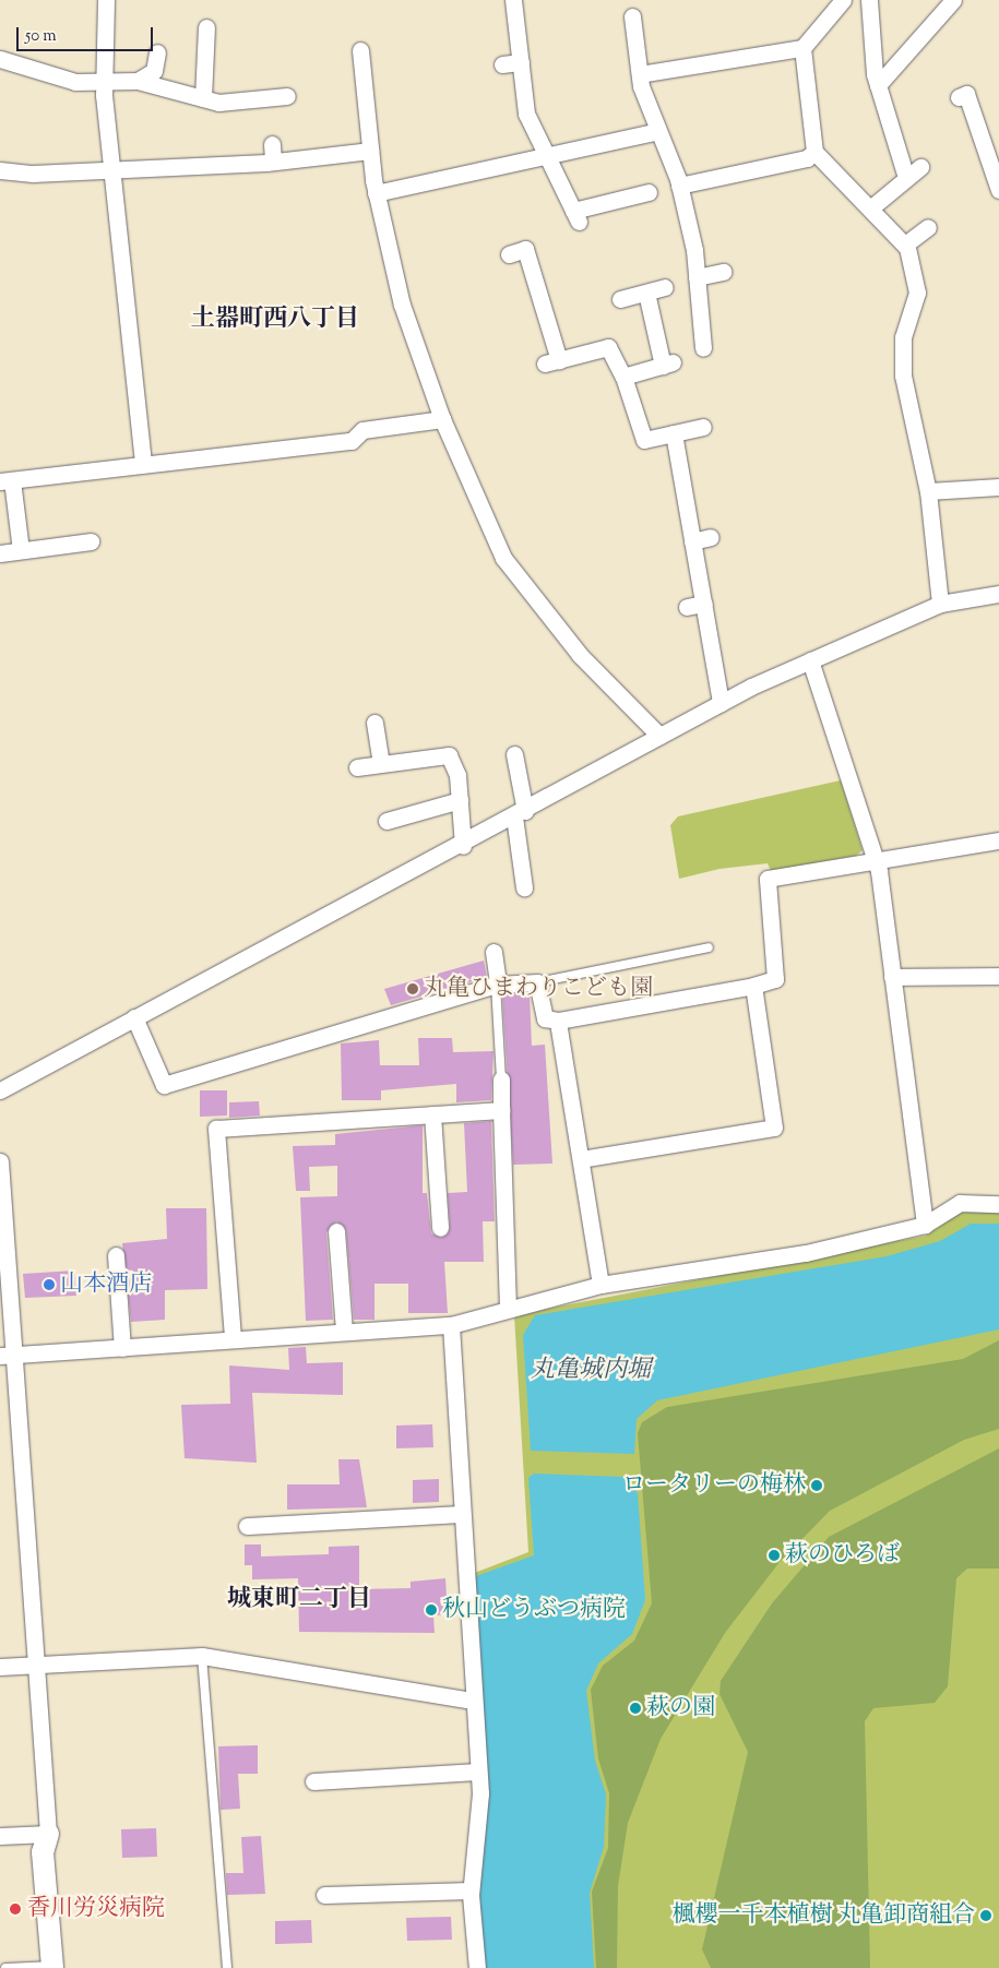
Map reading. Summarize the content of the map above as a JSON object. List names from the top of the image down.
{
  "districts": ["土器町西八丁目", "城東町二丁目"],
  "water": ["丸亀城内堀"],
  "places": [
    "丸亀ひまわりこども園",
    "山本酒店",
    "ロータリーの梅林",
    "萩のひろば",
    "秋山どうぶつ病院",
    "萩の園",
    "香川労災病院",
    "楓櫻一千本植樹 丸亀卸商組合"
  ],
  "scale_bar": "50 m"
}
